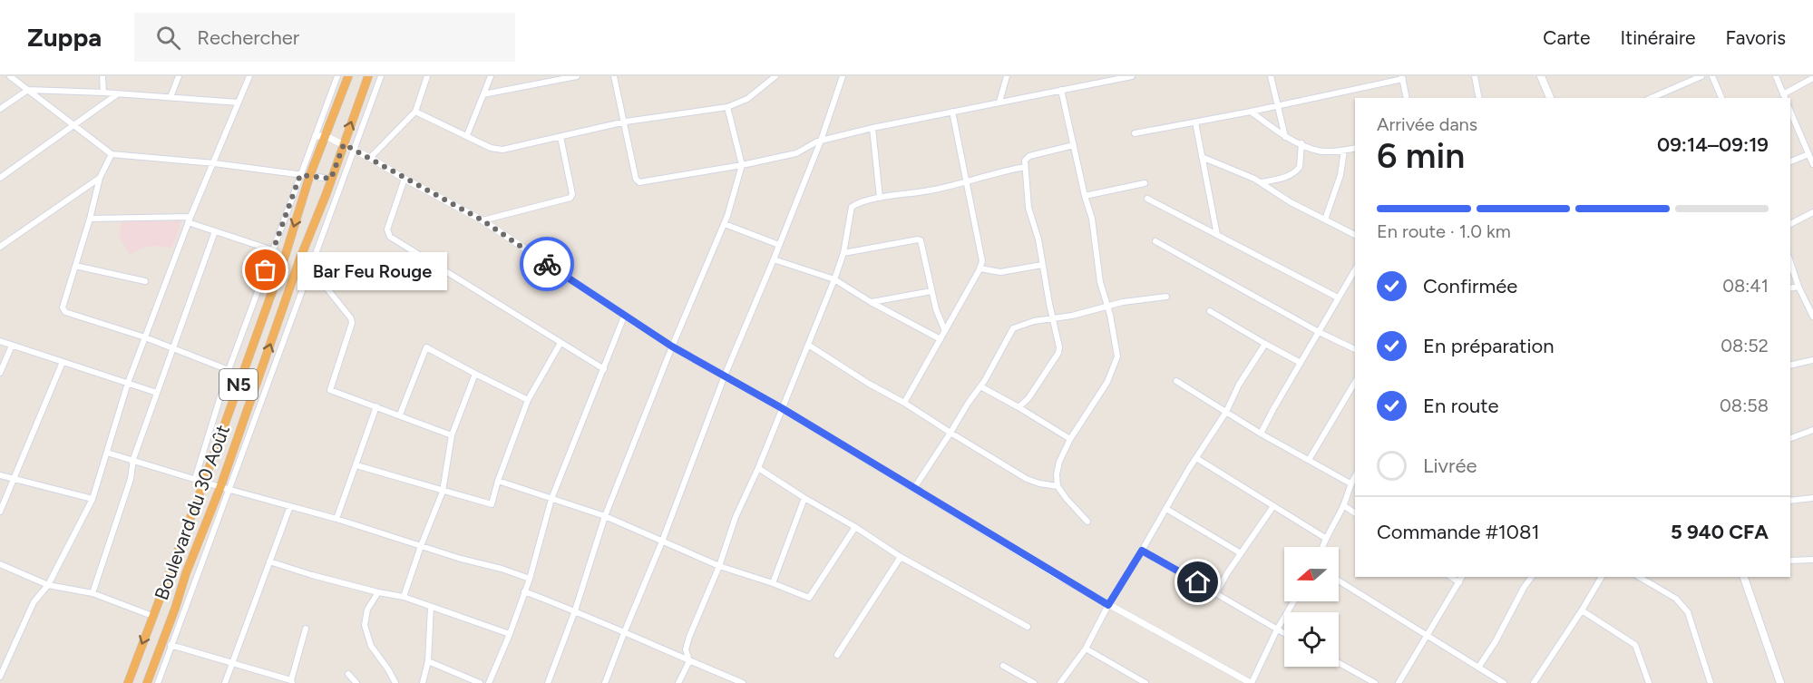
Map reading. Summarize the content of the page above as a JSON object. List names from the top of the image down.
{
  "streets": {
    "highway": ["N5", "Boulevard du 30 Août"]
  },
  "places": ["Bar Feu Rouge"],
  "north": "left",
  "page": {
    "header": "Zuppa",
    "search": "Rechercher",
    "nav": ["Carte", "Itinéraire", "Favoris"],
    "heading": ["6 min", "Arrivée dans", "09:14–09:19"],
    "panel": ["Commande #1081", "5 940 CFA"],
    "bar": "En route · 1.0 km",
    "bubble": "Bar Feu Rouge",
    "list": [
      ["Confirmée", "08:41"],
      ["En préparation", "08:52"],
      ["En route", "08:58"],
      "Livrée"
    ]
  }
}
